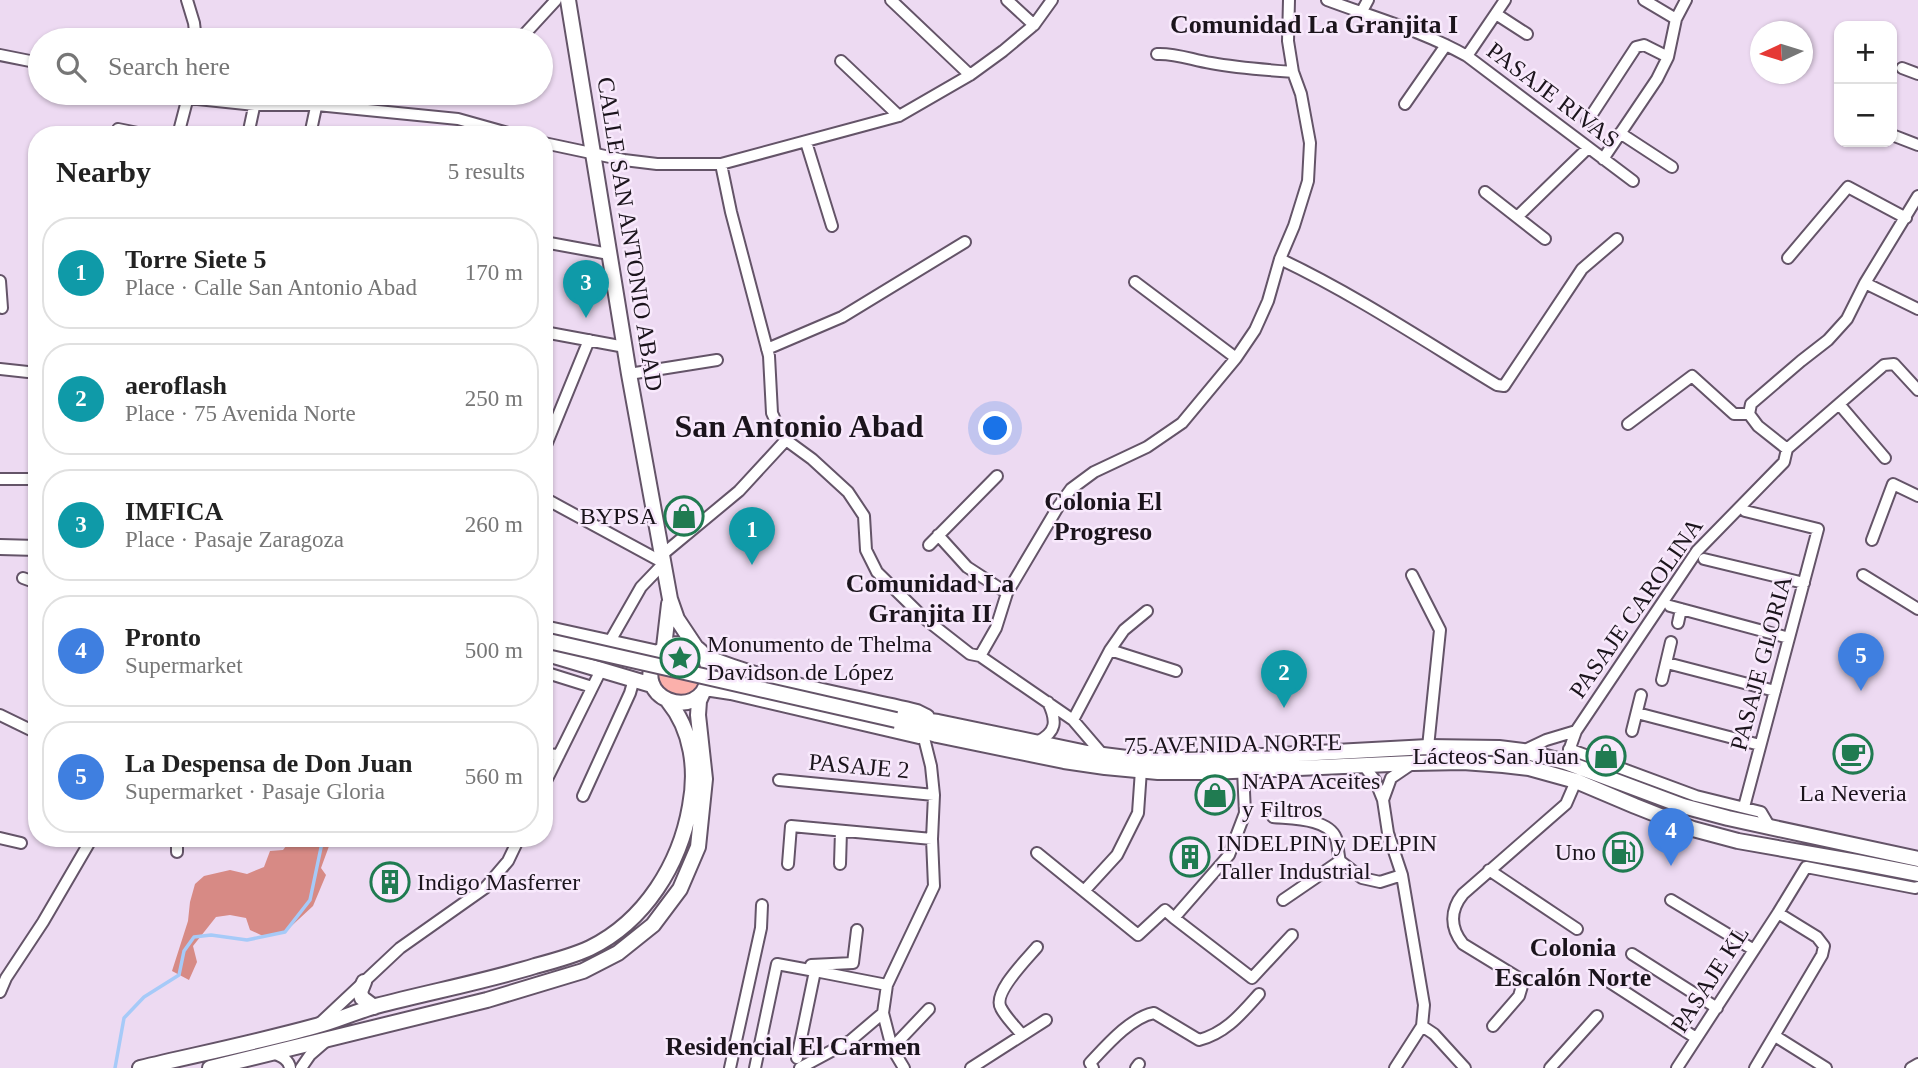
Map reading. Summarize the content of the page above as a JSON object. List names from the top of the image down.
{
  "streets": {
    "main road": ["CALLE SAN ANTONIO ABAD", "75 AVENIDA NORTE"],
    "street": [
      "PASAJE RIVAS",
      "PASAJE CAROLINA",
      "PASAJE GLORIA",
      "PASAJE 2",
      "PASAJE KL"
    ]
  },
  "crossings": [
    ["PASAJE CAROLINA", "75 AVENIDA NORTE"]
  ],
  "districts": [
    "Comunidad La Granjita I",
    "San Antonio Abad",
    "Colonia El Progreso",
    "Comunidad La Granjita II",
    "Colonia Escalón Norte",
    "Residencial El Carmen"
  ],
  "places": {
    "shop": ["BYPSA", "Lácteos San Juan", "NAPA Aceites y Filtros"],
    "place": ["Monumento de Thelma Davidson de López"],
    "cafe": ["La Neveria"],
    "fuel station": ["Uno"],
    "building": ["INDELPIN y DELPIN Taller Industrial", "Indigo Masferrer"]
  },
  "north": "left",
  "page": {
    "map_buttons": ["+", "−"],
    "search": "Search here",
    "heading": ["Nearby", "5 results"],
    "list": [
      {
        "mark": "1",
        "name": "Torre Siete 5",
        "note": "Place · Calle San Antonio Abad",
        "value": "170 m"
      },
      {
        "mark": "2",
        "name": "aeroflash",
        "note": "Place · 75 Avenida Norte",
        "value": "250 m"
      },
      {
        "mark": "3",
        "name": "IMFICA",
        "note": "Place · Pasaje Zaragoza",
        "value": "260 m"
      },
      {
        "mark": "4",
        "name": "Pronto",
        "note": "Supermarket",
        "value": "500 m"
      },
      {
        "mark": "5",
        "name": "La Despensa de Don Juan",
        "note": "Supermarket · Pasaje Gloria",
        "value": "560 m"
      }
    ],
    "pins": [
      "3",
      "1",
      "5",
      "2",
      "4"
    ]
  }
}
